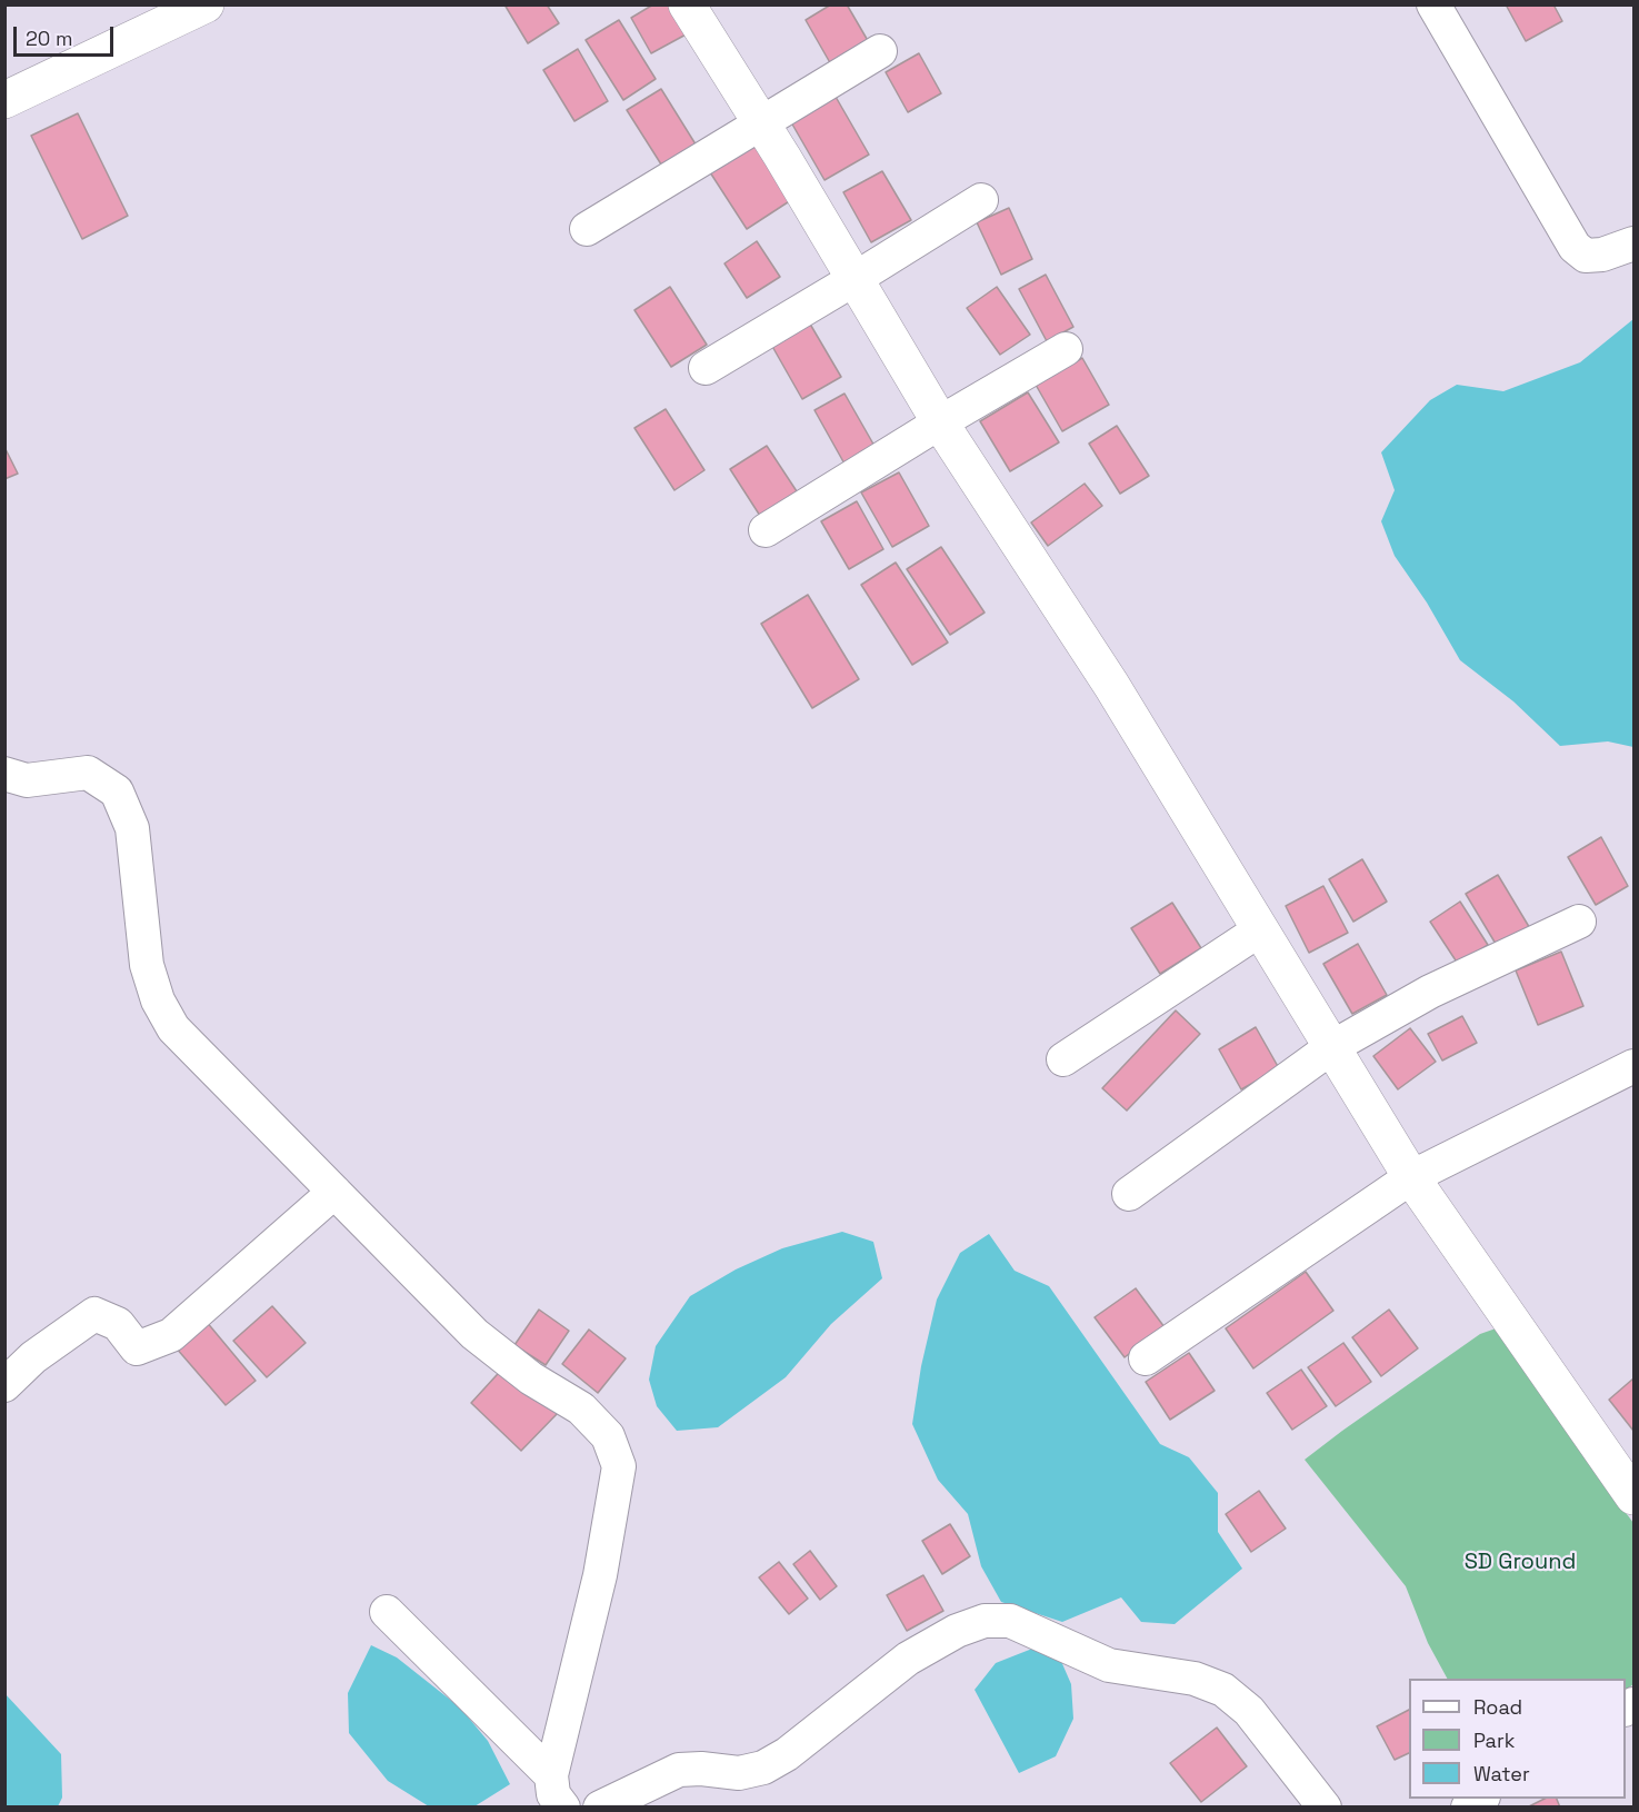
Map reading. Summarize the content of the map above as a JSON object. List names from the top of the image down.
{
  "parks": ["SD Ground"],
  "legend": ["Road", "Park", "Water"],
  "scale_bar": "20 m"
}
